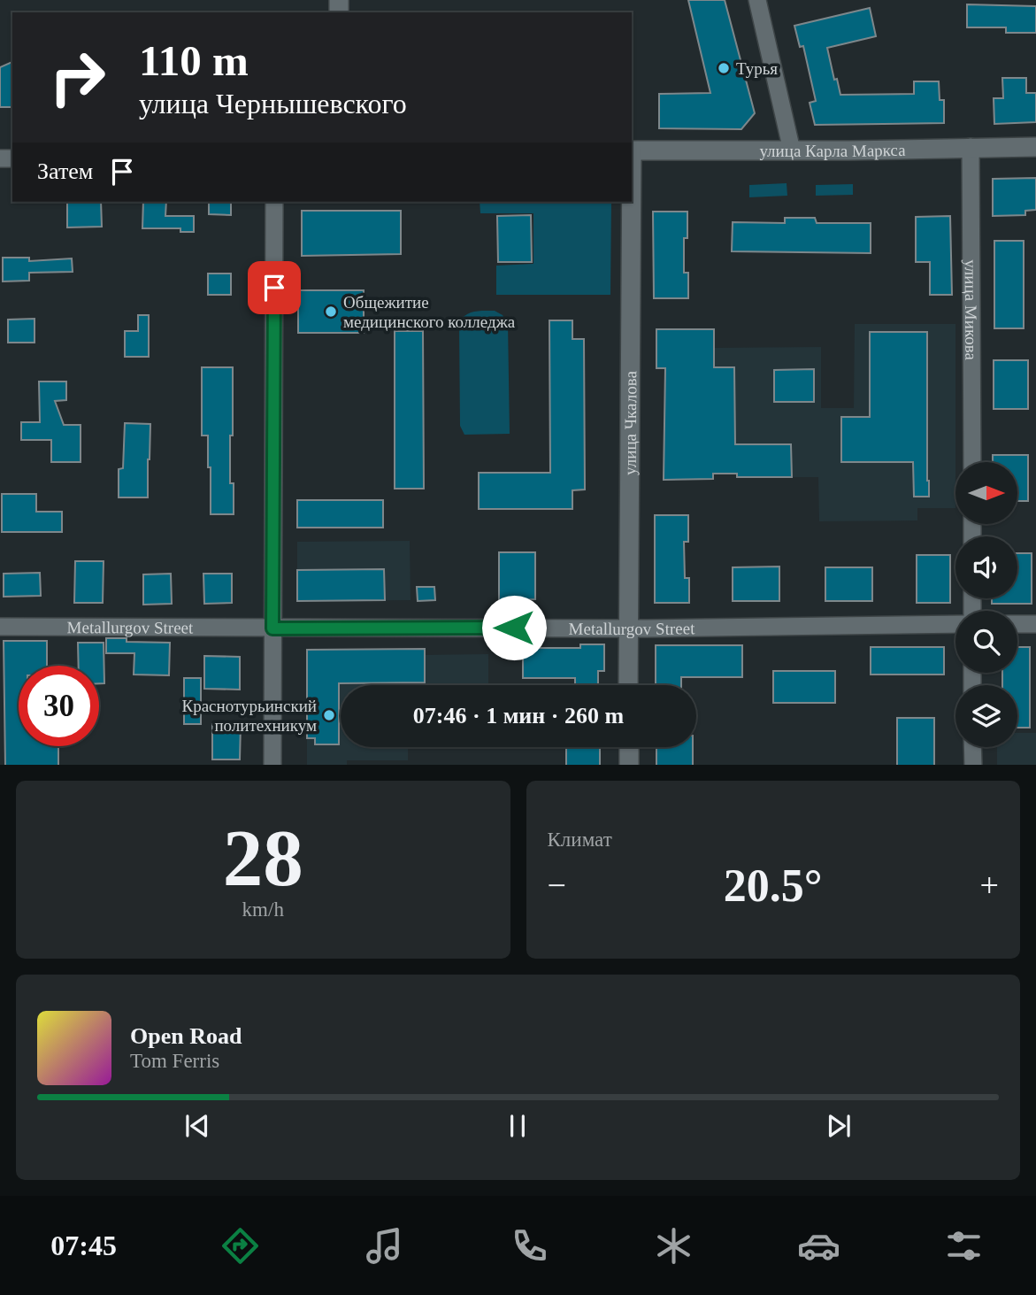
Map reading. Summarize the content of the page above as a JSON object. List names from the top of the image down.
{
  "streets": {
    "main road": ["улица Карла Маркса", "улица Чкалова"],
    "street": ["улица Микова", "Metallurgov Street"]
  },
  "crossings": [
    ["улица Карла Маркса", "улица Микова"],
    ["улица Чкалова", "Metallurgov Street"]
  ],
  "places": ["Турья", "Общежитие медицинского колледжа", "Краснотурьинский политехникум"],
  "north": "right",
  "page": {
    "turn": ["110 m", "улица Чернышевского"],
    "then": "Затем",
    "limit": "30",
    "trip": "07:46 · 1 мин · 260 m",
    "tile": [
      ["28", "km/h"],
      "Климат"
    ],
    "heat": ["−", "20.5°", "+"],
    "song": ["Open Road", "Tom Ferris"],
    "tabs": "07:45"
  }
}
